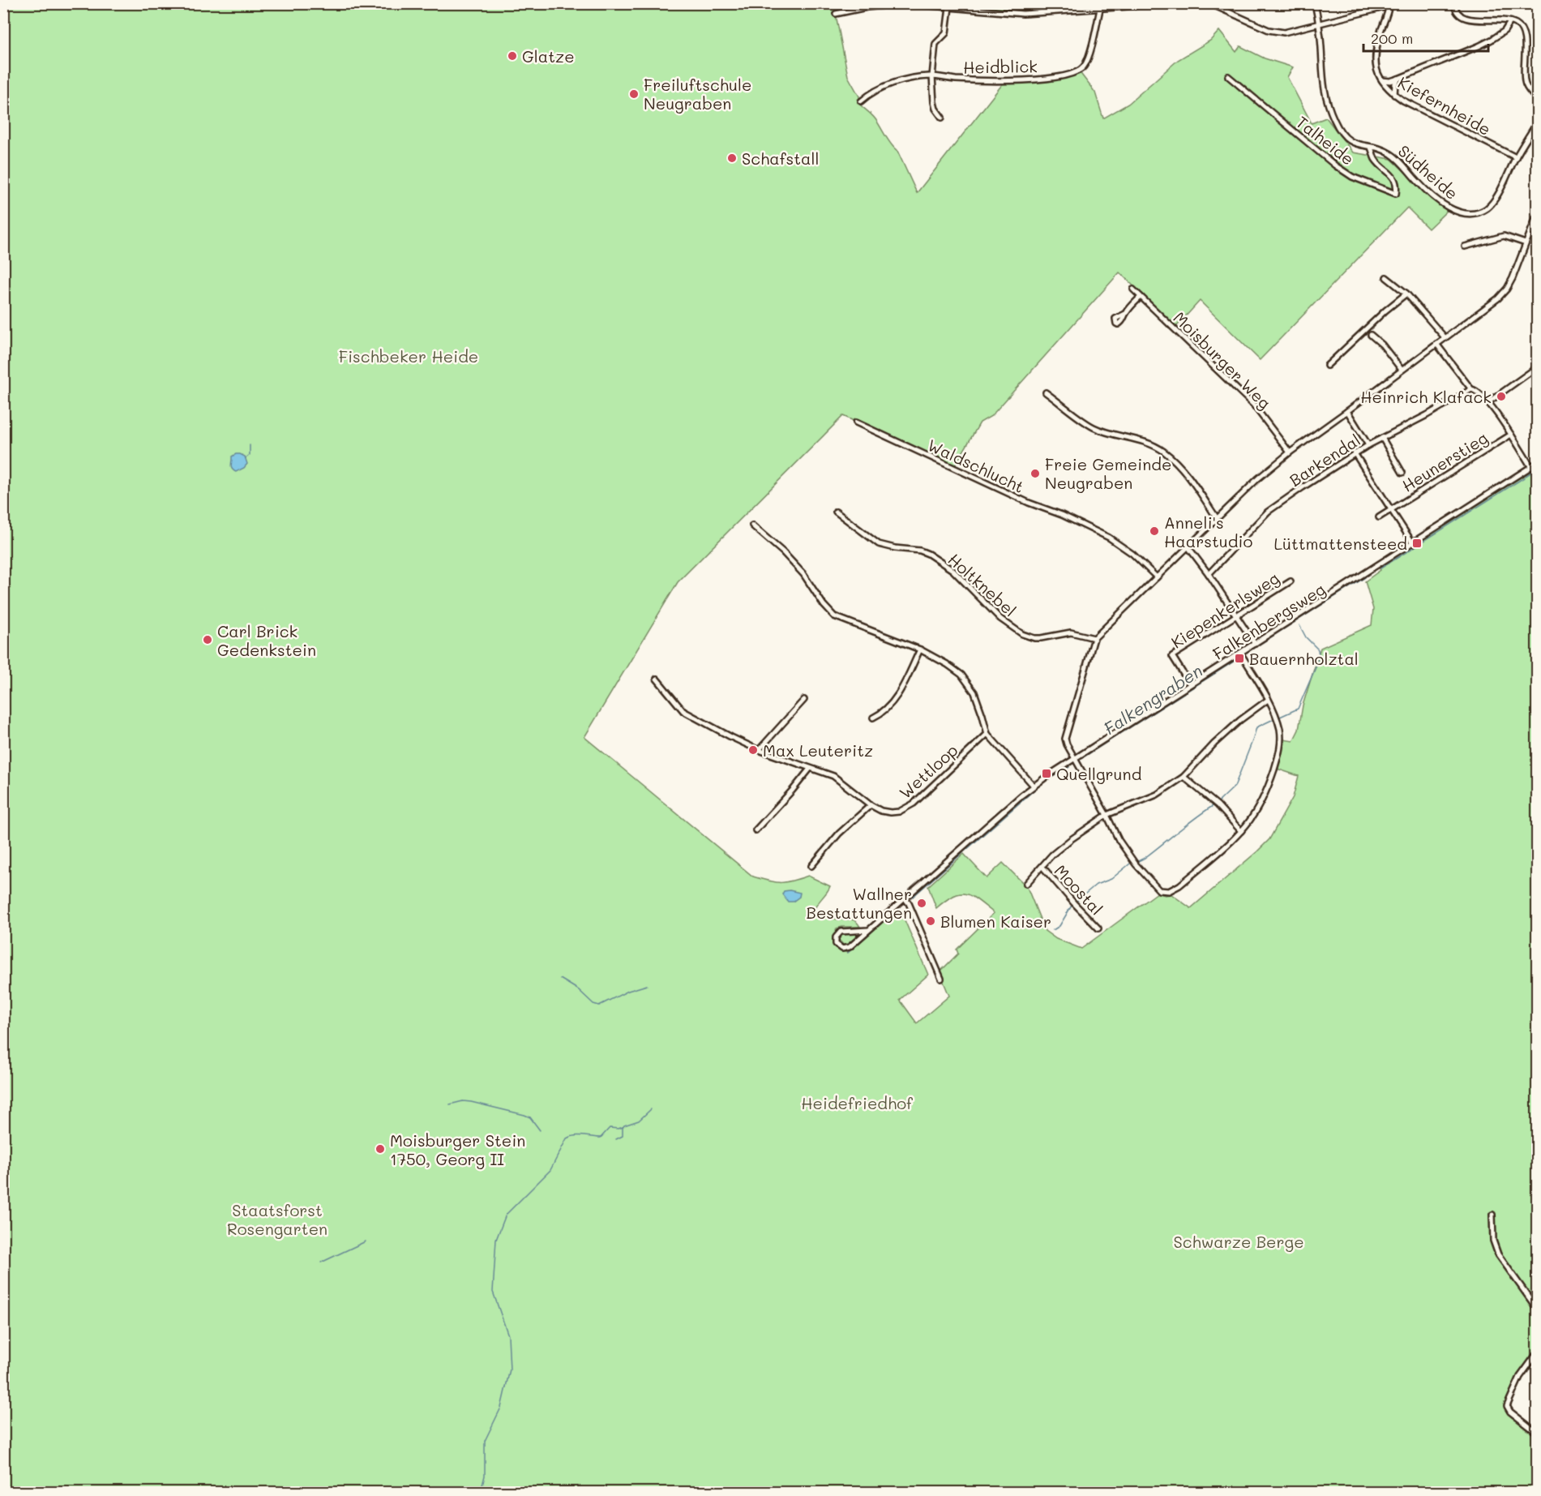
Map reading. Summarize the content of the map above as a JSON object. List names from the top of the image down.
{
  "streets": {
    "street": [
      "Heidblick",
      "Kiefernheide",
      "Talheide",
      "Südheide",
      "Moisburger Weg",
      "Barkendal",
      "Heunerstieg",
      "Waldschlucht",
      "Holtknebel",
      "Kiepenkerlsweg",
      "Falkenbergsweg",
      "Wettloop",
      "Moostal"
    ]
  },
  "crossings": [
    ["Kiefernheide", "Südheide"],
    ["Talheide", "Südheide"],
    ["Kiepenkerlsweg", "Falkenbergsweg"]
  ],
  "water": ["Falkengraben"],
  "parks": [
    "Fischbeker Heide",
    "Heidefriedhof",
    "Staatsforst Rosengarten",
    "Schwarze Berge"
  ],
  "places": {
    "other": [
      "Glatze",
      "Freiluftschule Neugraben",
      "Schafstall",
      "Heinrich Klafack",
      "Freie Gemeinde Neugraben",
      "Anneli's Haarstudio",
      "Carl Brick Gedenkstein",
      "Max Leuteritz",
      "Wallner Bestattungen",
      "Blumen Kaiser",
      "Moisburger Stein 1750, Georg II"
    ],
    "transit": ["Lüttmattensteed", "Bauernholztal", "Quellgrund"]
  },
  "scale_bar": "200 m"
}
